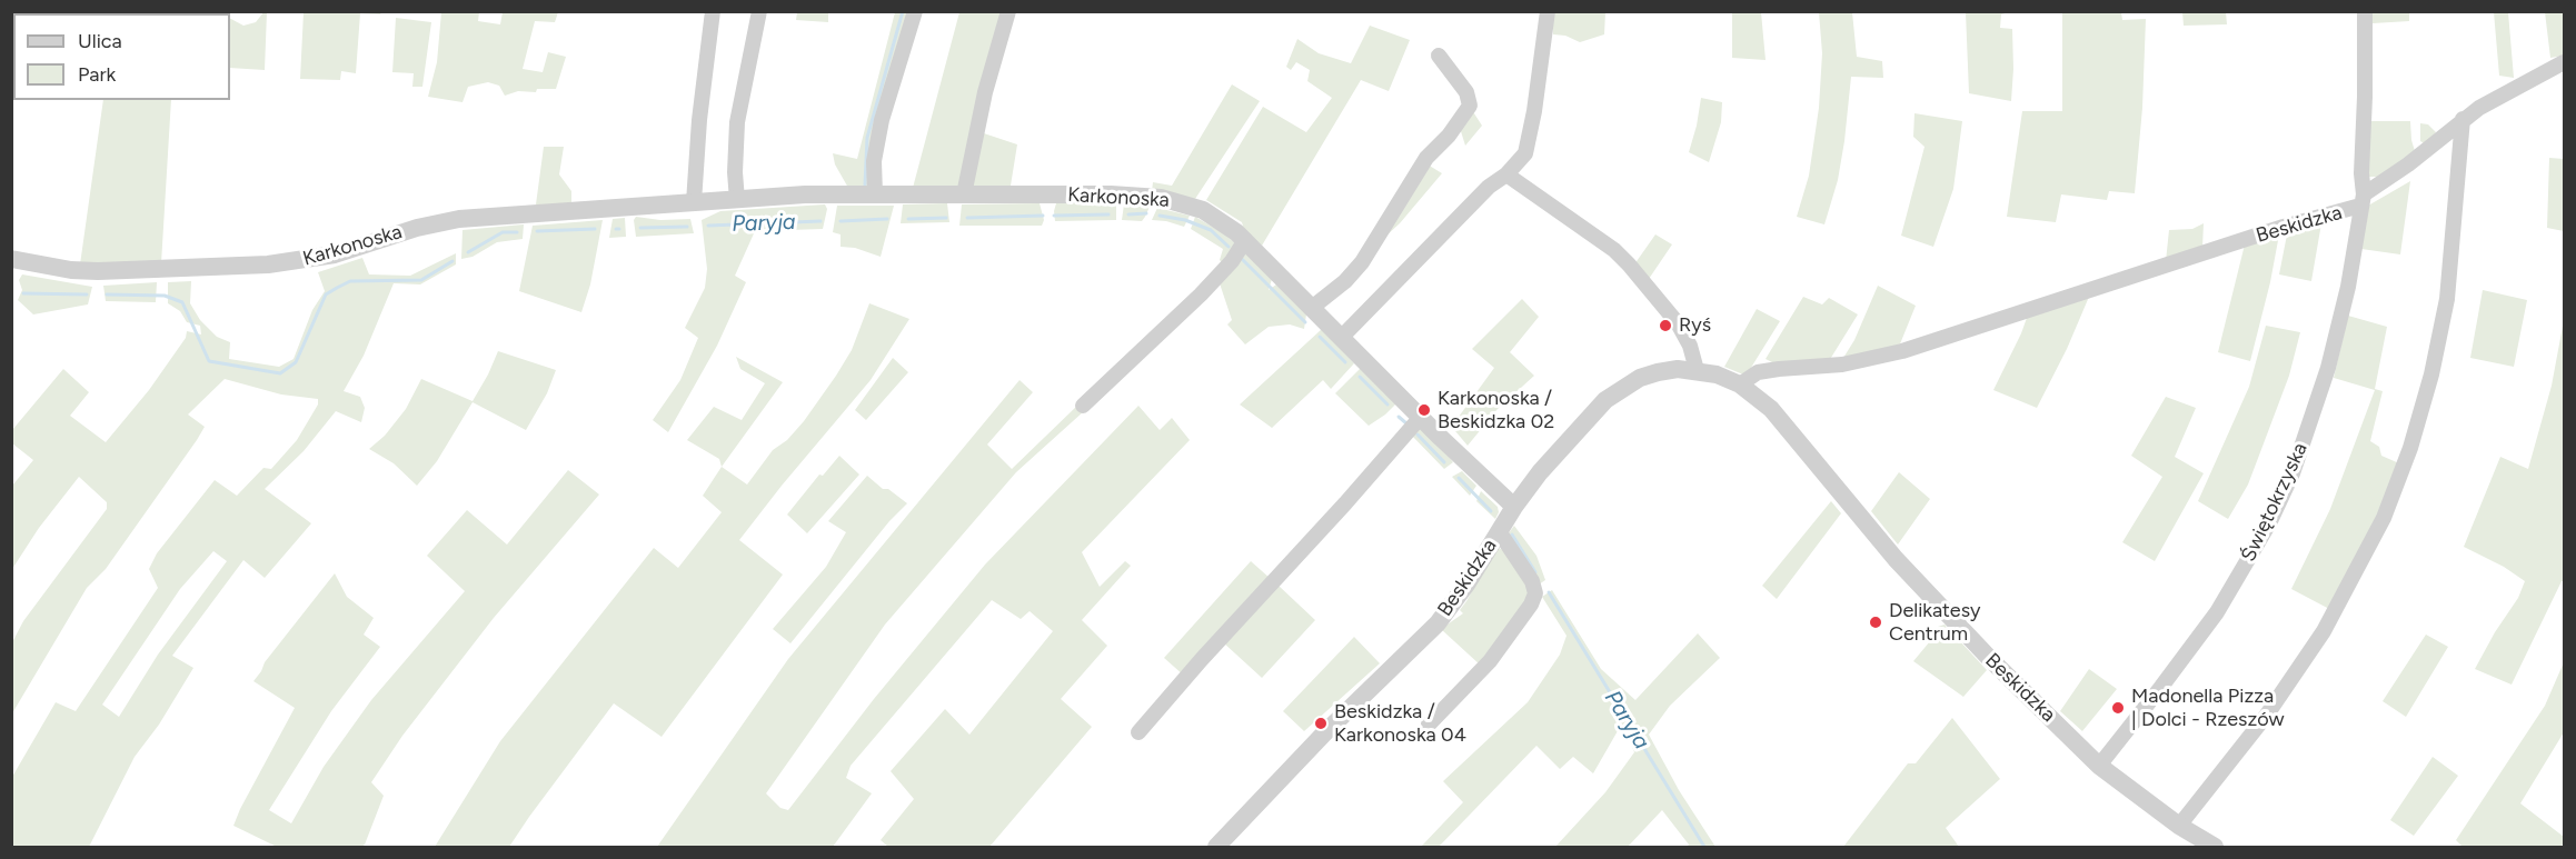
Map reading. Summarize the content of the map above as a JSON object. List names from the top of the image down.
{
  "streets": {
    "street": ["Karkonoska", "Beskidzka", "Świętokrzyska"]
  },
  "crossings": [
    ["Karkonoska", "Beskidzka"],
    ["Beskidzka", "Świętokrzyska"]
  ],
  "water": ["Paryja"],
  "places": [
    "Ryś",
    "Karkonoska / Beskidzka 02",
    "Delikatesy Centrum",
    "Madonella Pizza | Dolci - Rzeszów",
    "Beskidzka / Karkonoska 04"
  ],
  "legend": ["Ulica", "Park"]
}
